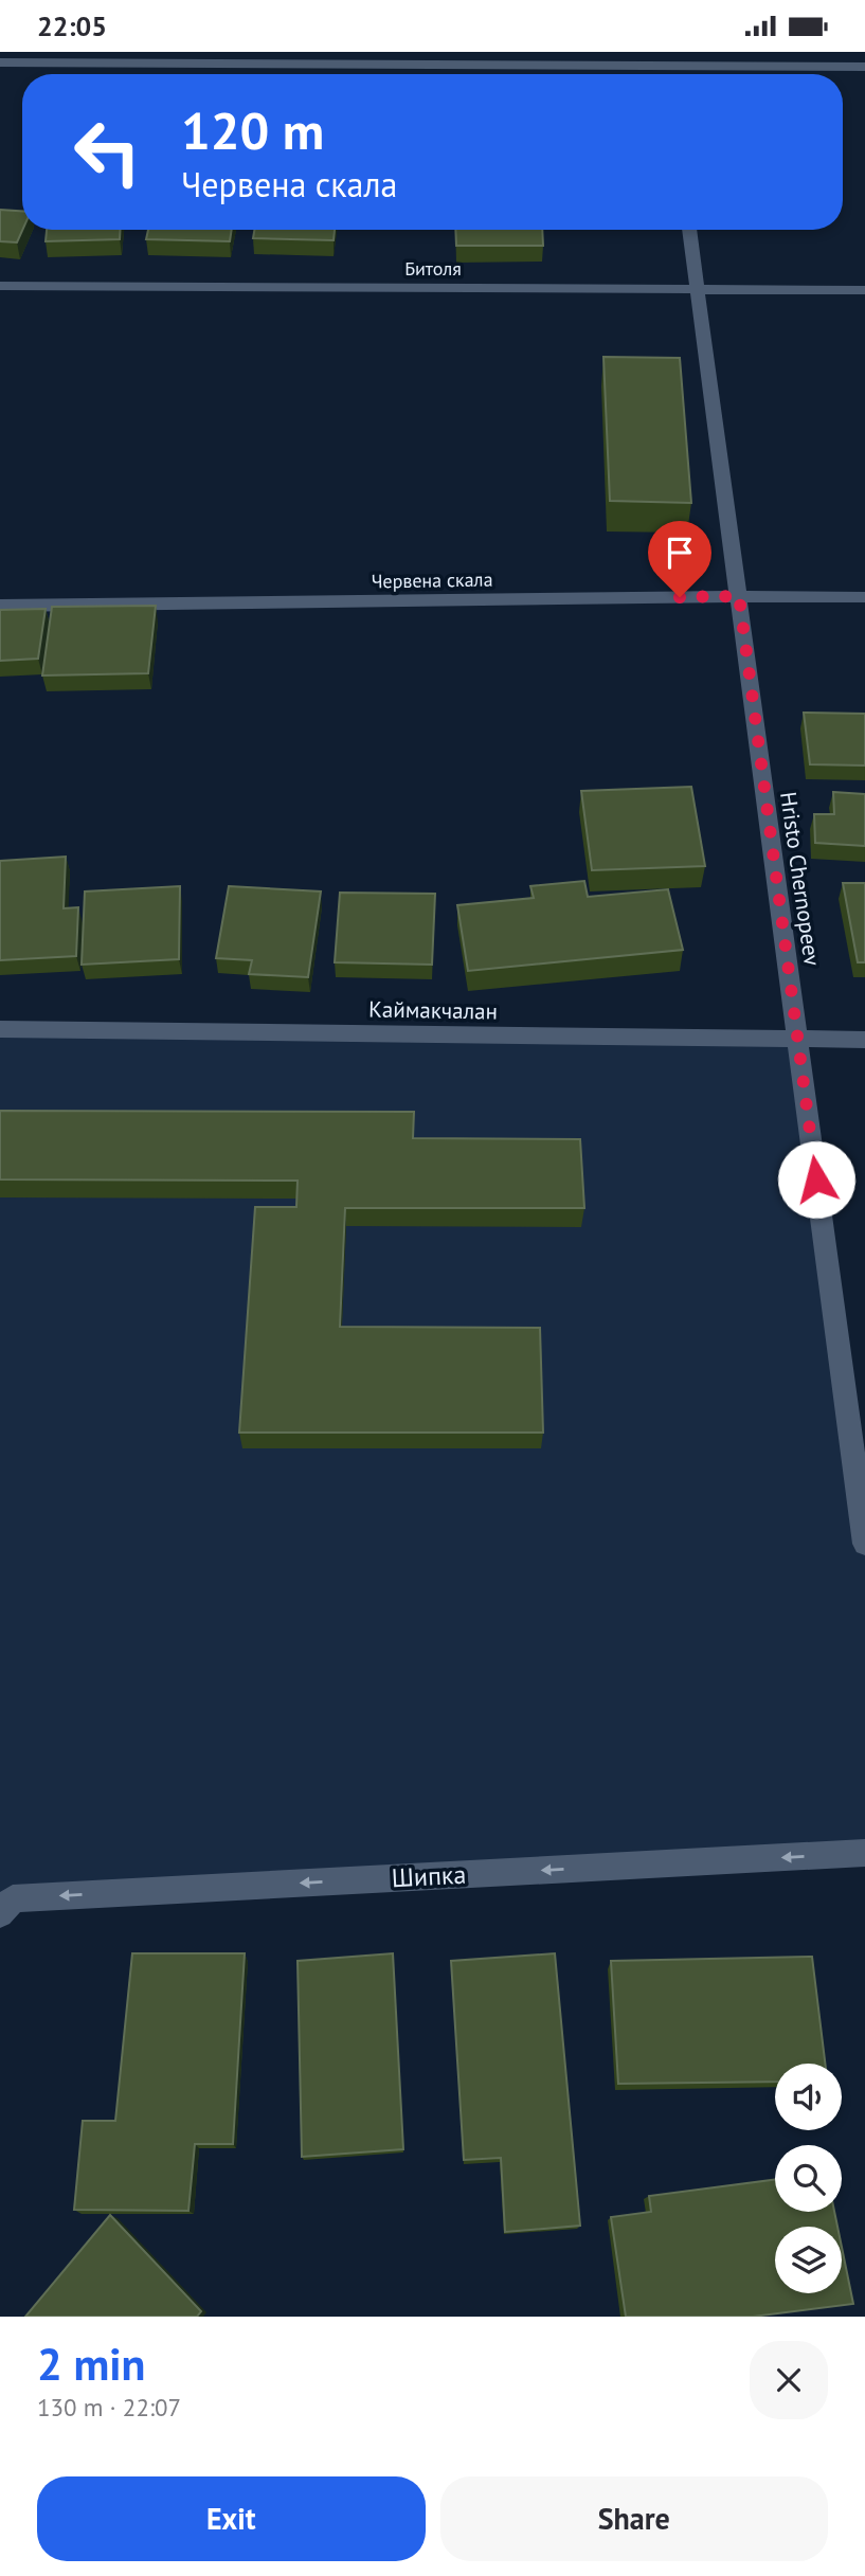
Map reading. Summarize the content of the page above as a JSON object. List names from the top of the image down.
{
  "streets": {
    "street": [
      "Битоля",
      "Червена скала",
      "Hristo Chernopeev",
      "Каймакчалан",
      "Шипка"
    ]
  },
  "crossings": [
    ["Битоля", "Hristo Chernopeev"],
    ["Червена скала", "Hristo Chernopeev"],
    ["Hristo Chernopeev", "Каймакчалан"]
  ],
  "one_way": ["Шипка"],
  "page": {
    "status": "22:05",
    "turn": ["120 m", "Червена скала"],
    "heading": ["2 min", "130 m · 22:07"],
    "buttons": ["Exit", "Share"]
  }
}
